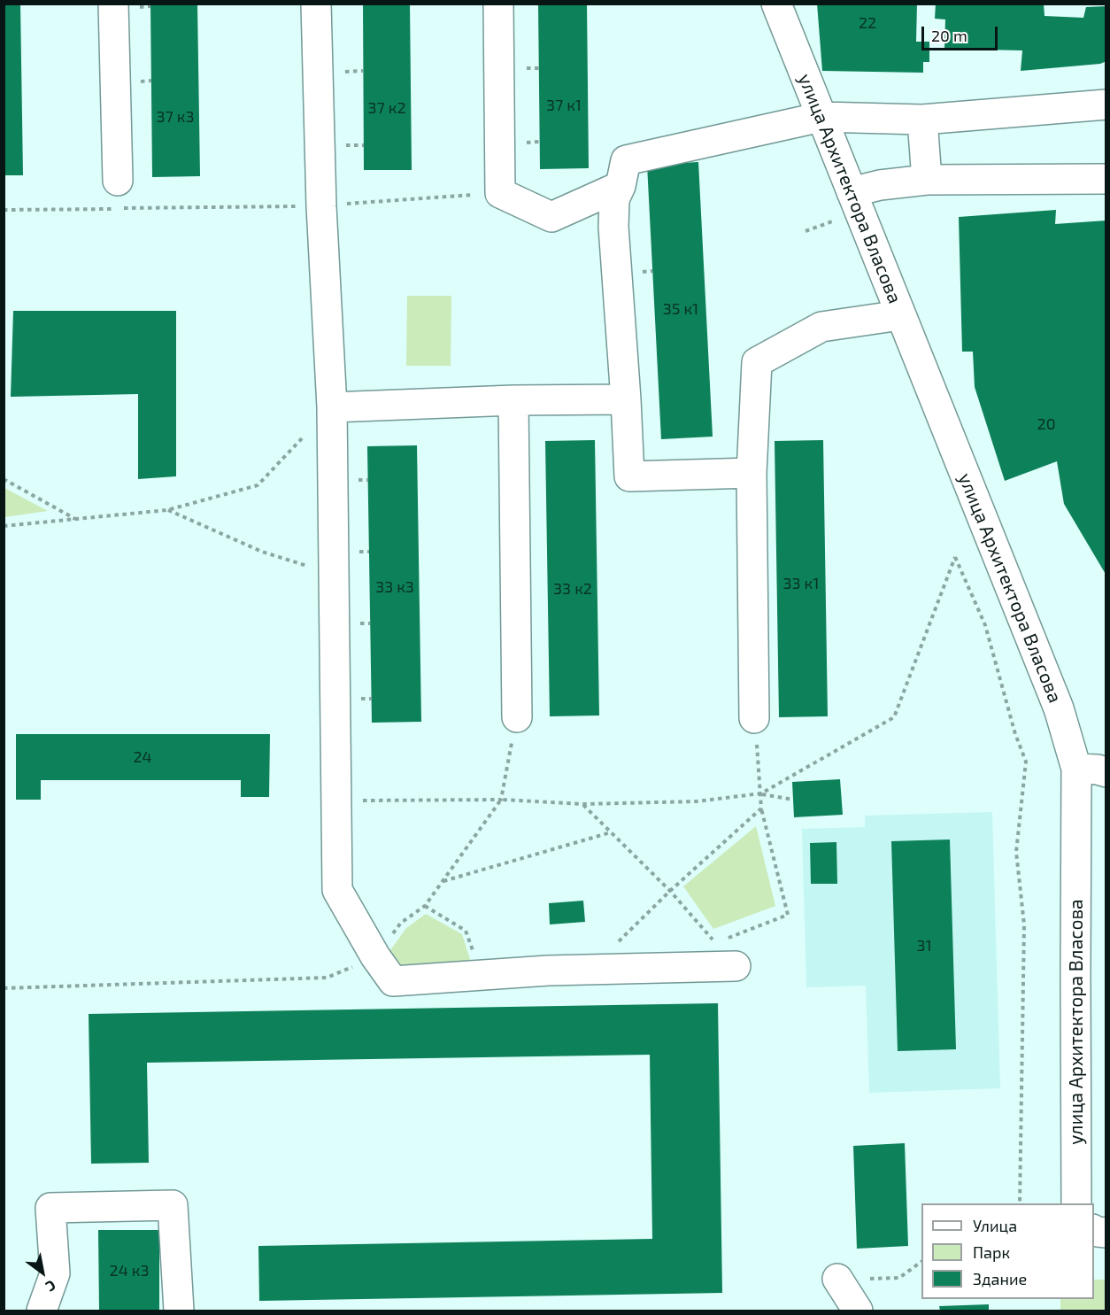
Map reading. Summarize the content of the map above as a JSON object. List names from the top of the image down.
{
  "streets": {
    "street": ["улица Архитектора Власова"]
  },
  "house_numbers": [
    "22",
    "37 к1",
    "37 к2",
    "37 к3",
    "35 к1",
    "20",
    "33 к1",
    "33 к3",
    "33 к2",
    "24",
    "31",
    "24 к3"
  ],
  "legend": ["Улица", "Парк", "Здание"],
  "scale_bar": "20 m",
  "north": "bottom right"
}
